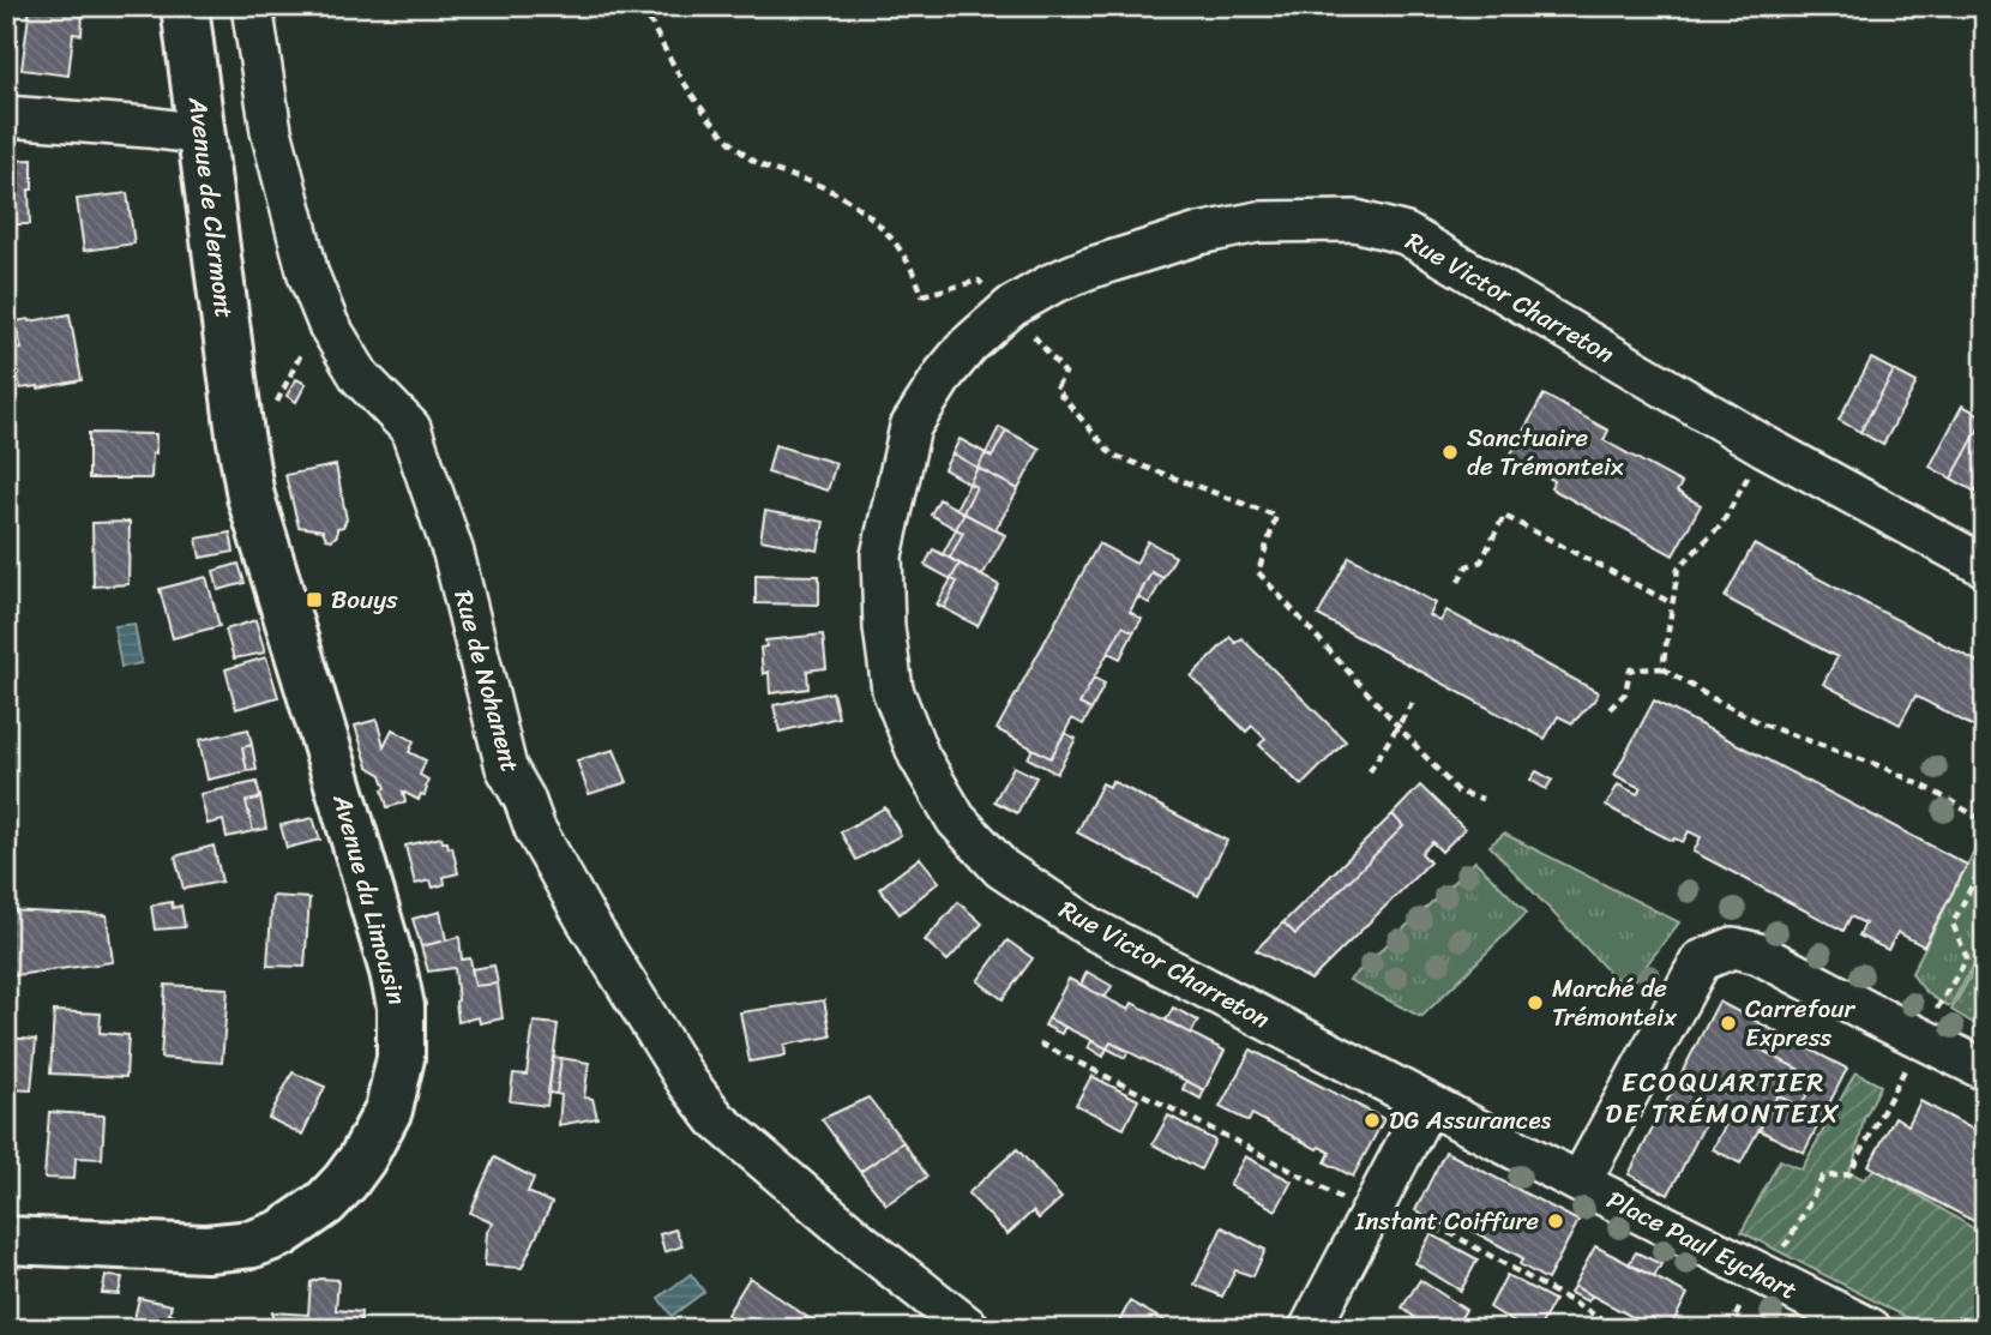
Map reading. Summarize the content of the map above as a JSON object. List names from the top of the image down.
{
  "streets": {
    "main road": ["Avenue de Clermont", "Avenue du Limousin"],
    "street": ["Rue Victor Charreton", "Rue de Nohanent", "Place Paul Eychart"]
  },
  "crossings": [
    ["Avenue de Clermont", "Avenue du Limousin"],
    ["Rue Victor Charreton", "Place Paul Eychart"]
  ],
  "districts": ["ECOQUARTIER DE TRÉMONTEIX"],
  "places": {
    "other": [
      "Sanctuaire de Trémonteix",
      "Marché de Trémonteix",
      "Carrefour Express",
      "DG Assurances",
      "Instant Coiffure"
    ],
    "transit": ["Bouys"]
  }
}
